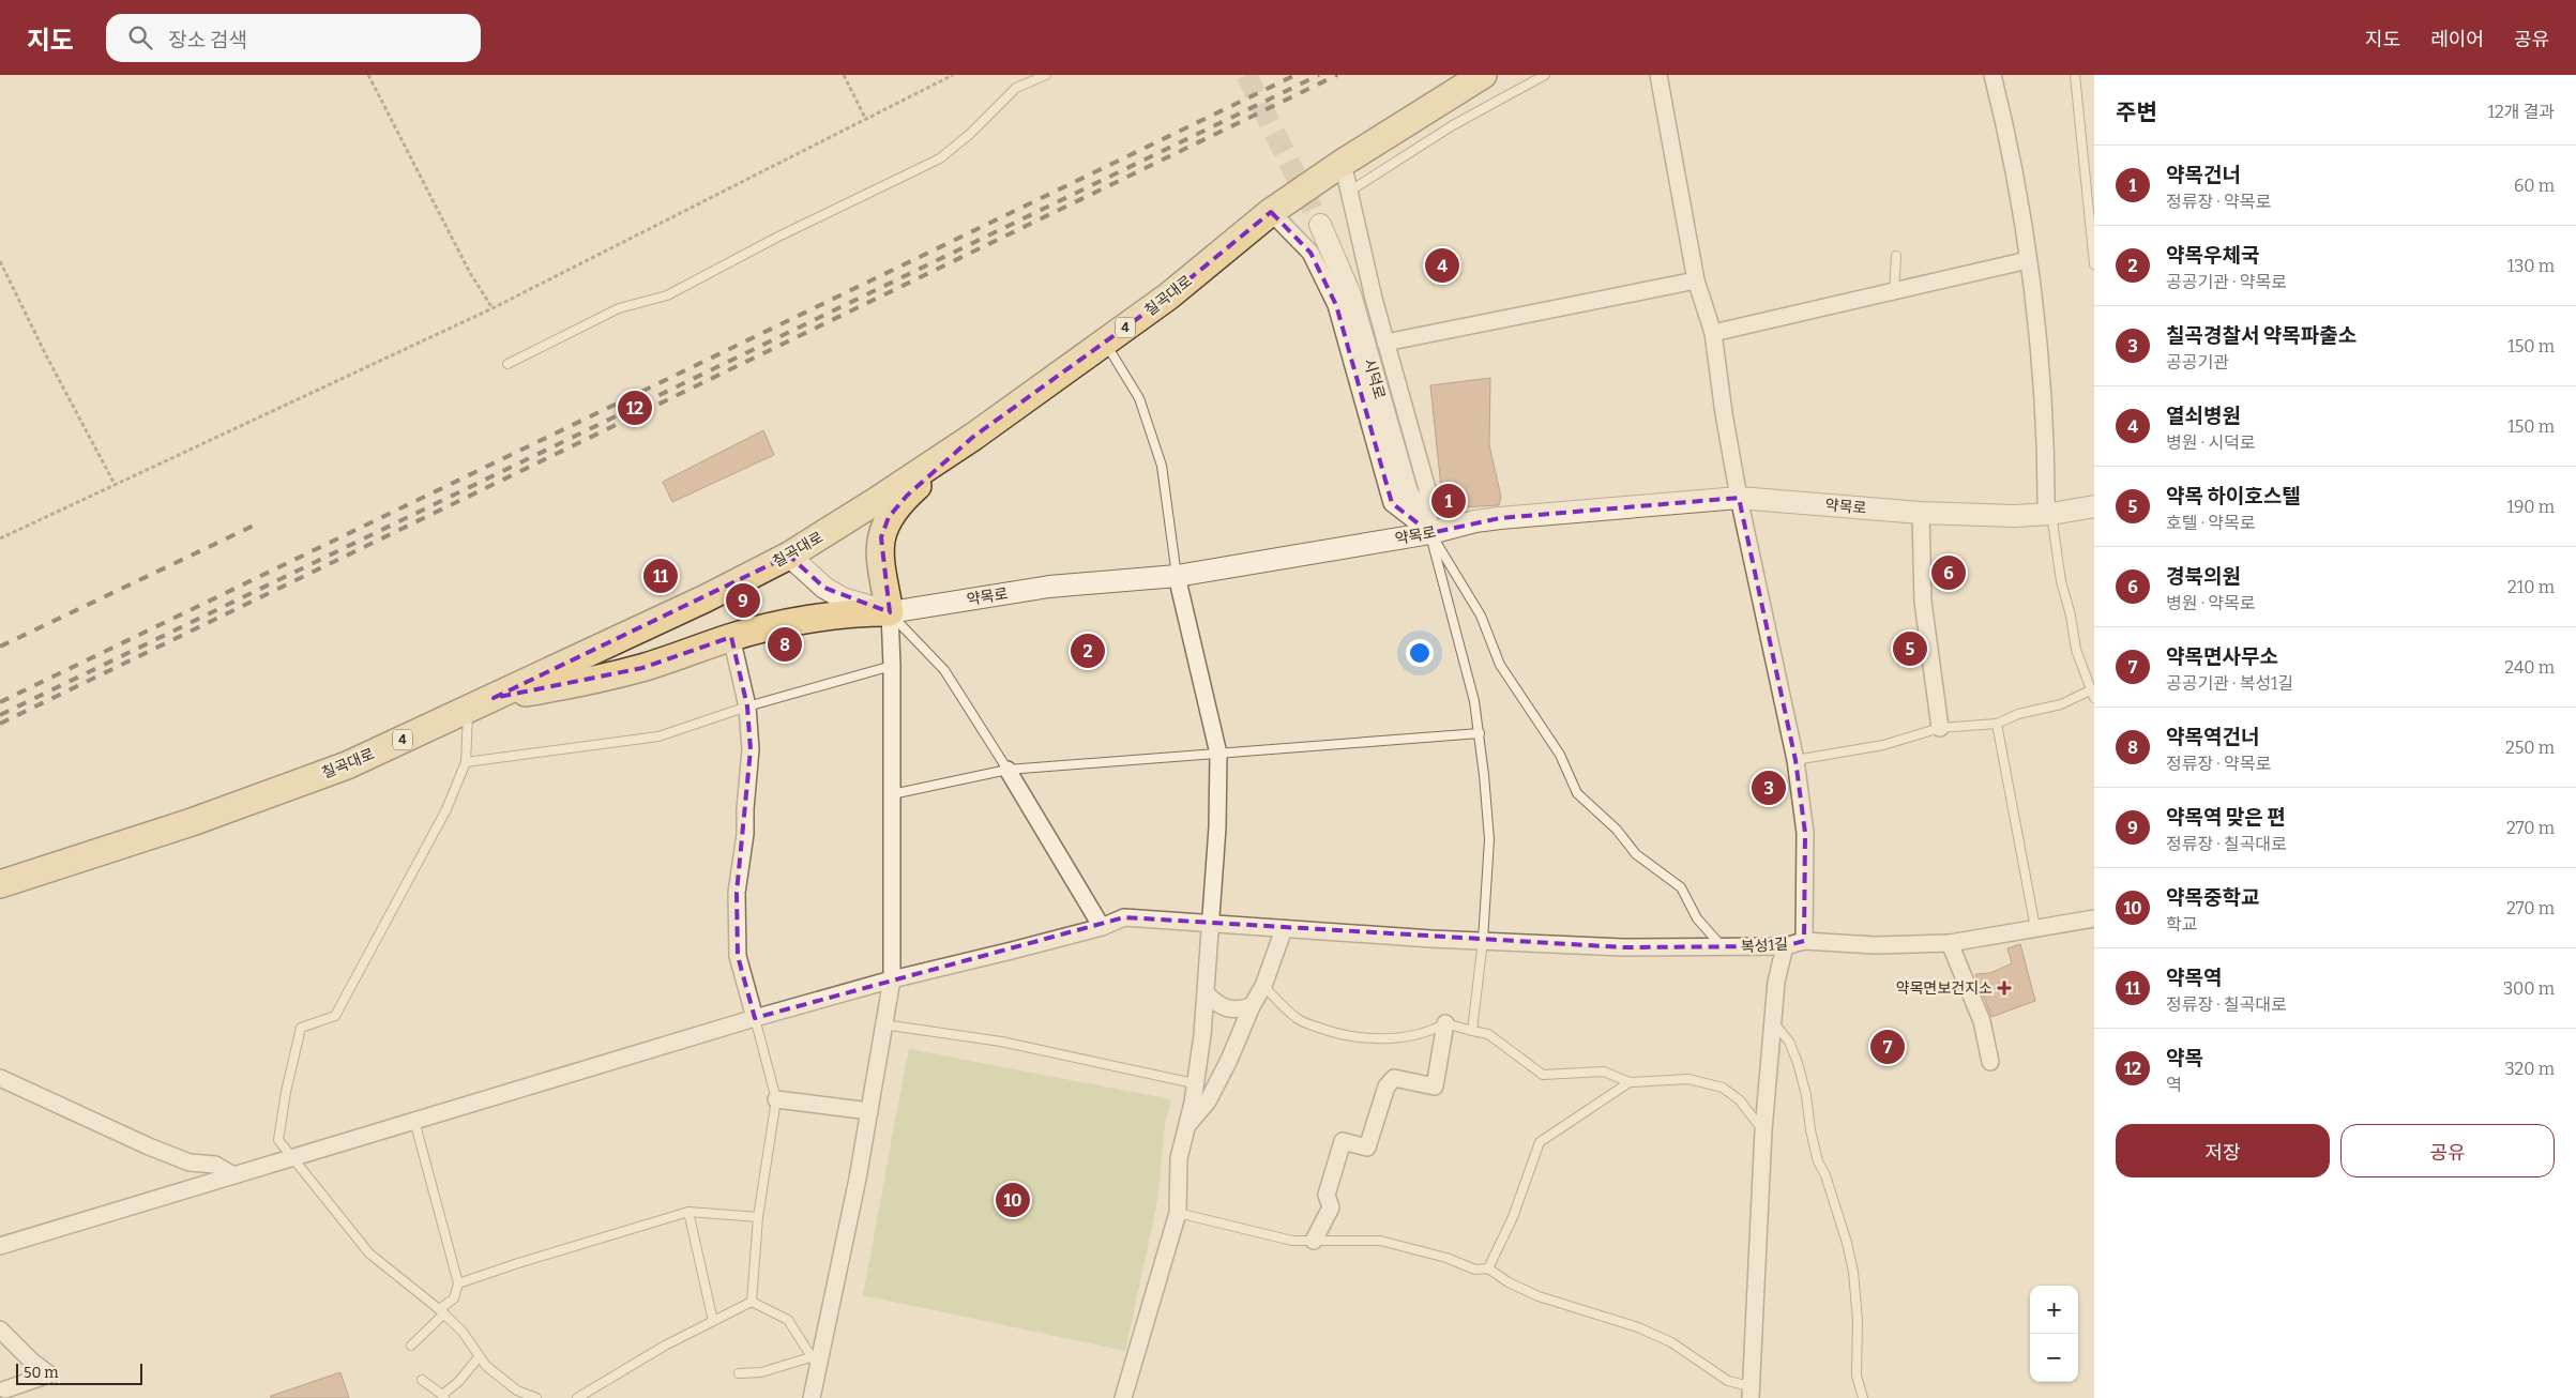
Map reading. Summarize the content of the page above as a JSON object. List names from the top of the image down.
{
  "streets": {
    "main road": ["칠곡대로", "4"],
    "street": ["시덕로", "약목로", "복성1길"]
  },
  "crossings": [
    ["칠곡대로", "약목로"],
    ["시덕로", "약목로"]
  ],
  "places": {
    "health": ["약목면보건지소"]
  },
  "scale_bar": "50 m",
  "page": {
    "header": "지도",
    "search": "장소 검색",
    "nav": ["지도", "레이어", "공유"],
    "heading": ["주변", "12개 결과"],
    "list": [
      {
        "mark": "1",
        "name": "약목건너",
        "note": "정류장 · 약목로",
        "value": "60 m"
      },
      {
        "mark": "2",
        "name": "약목우체국",
        "note": "공공기관 · 약목로",
        "value": "130 m"
      },
      {
        "mark": "3",
        "name": "칠곡경찰서 약목파출소",
        "note": "공공기관",
        "value": "150 m"
      },
      {
        "mark": "4",
        "name": "열쇠병원",
        "note": "병원 · 시덕로",
        "value": "150 m"
      },
      {
        "mark": "5",
        "name": "약목 하이호스텔",
        "note": "호텔 · 약목로",
        "value": "190 m"
      },
      {
        "mark": "6",
        "name": "경북의원",
        "note": "병원 · 약목로",
        "value": "210 m"
      },
      {
        "mark": "7",
        "name": "약목면사무소",
        "note": "공공기관 · 복성1길",
        "value": "240 m"
      },
      {
        "mark": "8",
        "name": "약목역건너",
        "note": "정류장 · 약목로",
        "value": "250 m"
      },
      {
        "mark": "9",
        "name": "약목역 맞은 편",
        "note": "정류장 · 칠곡대로",
        "value": "270 m"
      },
      {
        "mark": "10",
        "name": "약목중학교",
        "note": "학교",
        "value": "270 m"
      },
      {
        "mark": "11",
        "name": "약목역",
        "note": "정류장 · 칠곡대로",
        "value": "300 m"
      },
      {
        "mark": "12",
        "name": "약목",
        "note": "역",
        "value": "320 m"
      }
    ],
    "pins": [
      "4",
      "12",
      "1",
      "6",
      "11",
      "9",
      "8",
      "5",
      "2",
      "3",
      "7",
      "10"
    ],
    "buttons": ["저장", "공유"],
    "map_buttons": ["+", "−"],
    "scale": "50 m"
  }
}
